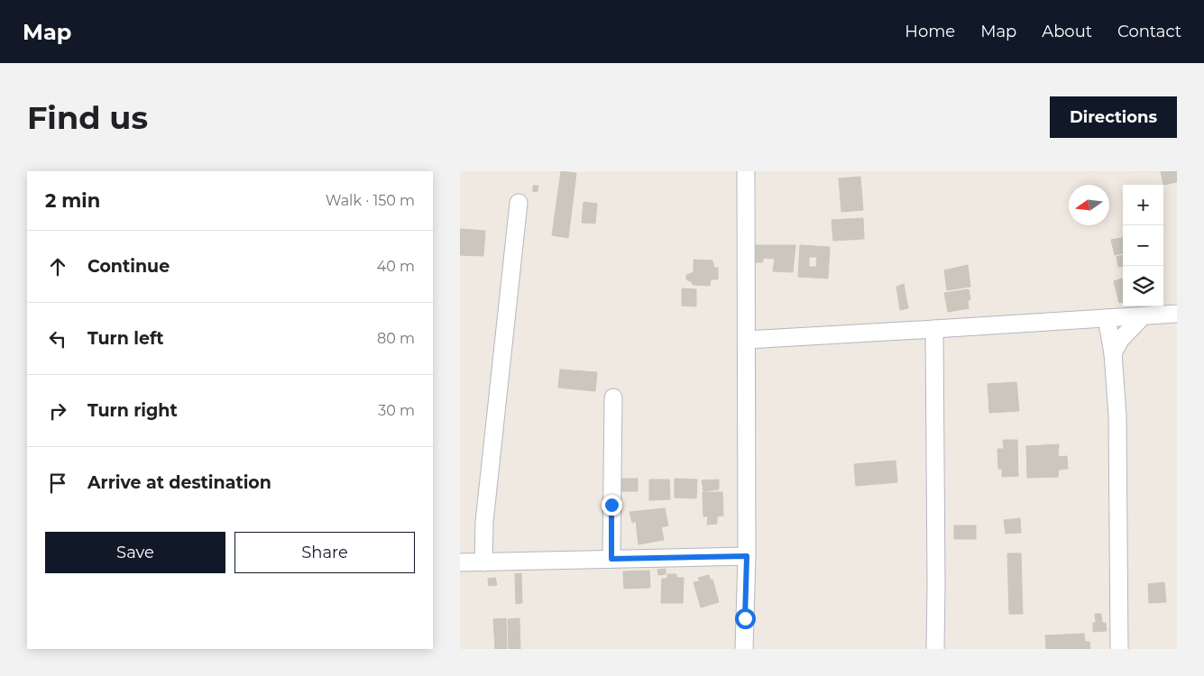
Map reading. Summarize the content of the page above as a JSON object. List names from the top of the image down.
{
  "north": "left",
  "page": {
    "header": "Map",
    "nav": [
      "Home",
      "Map",
      "About",
      "Contact"
    ],
    "buttons": [
      "Directions",
      ["Save", "Share"]
    ],
    "title": "Find us",
    "heading": ["2 min", "Walk · 150 m"],
    "map_buttons": ["+", "−"],
    "list": [
      ["Continue", "40 m"],
      ["Turn left", "80 m"],
      ["Turn right", "30 m"],
      "Arrive at destination"
    ]
  }
}
